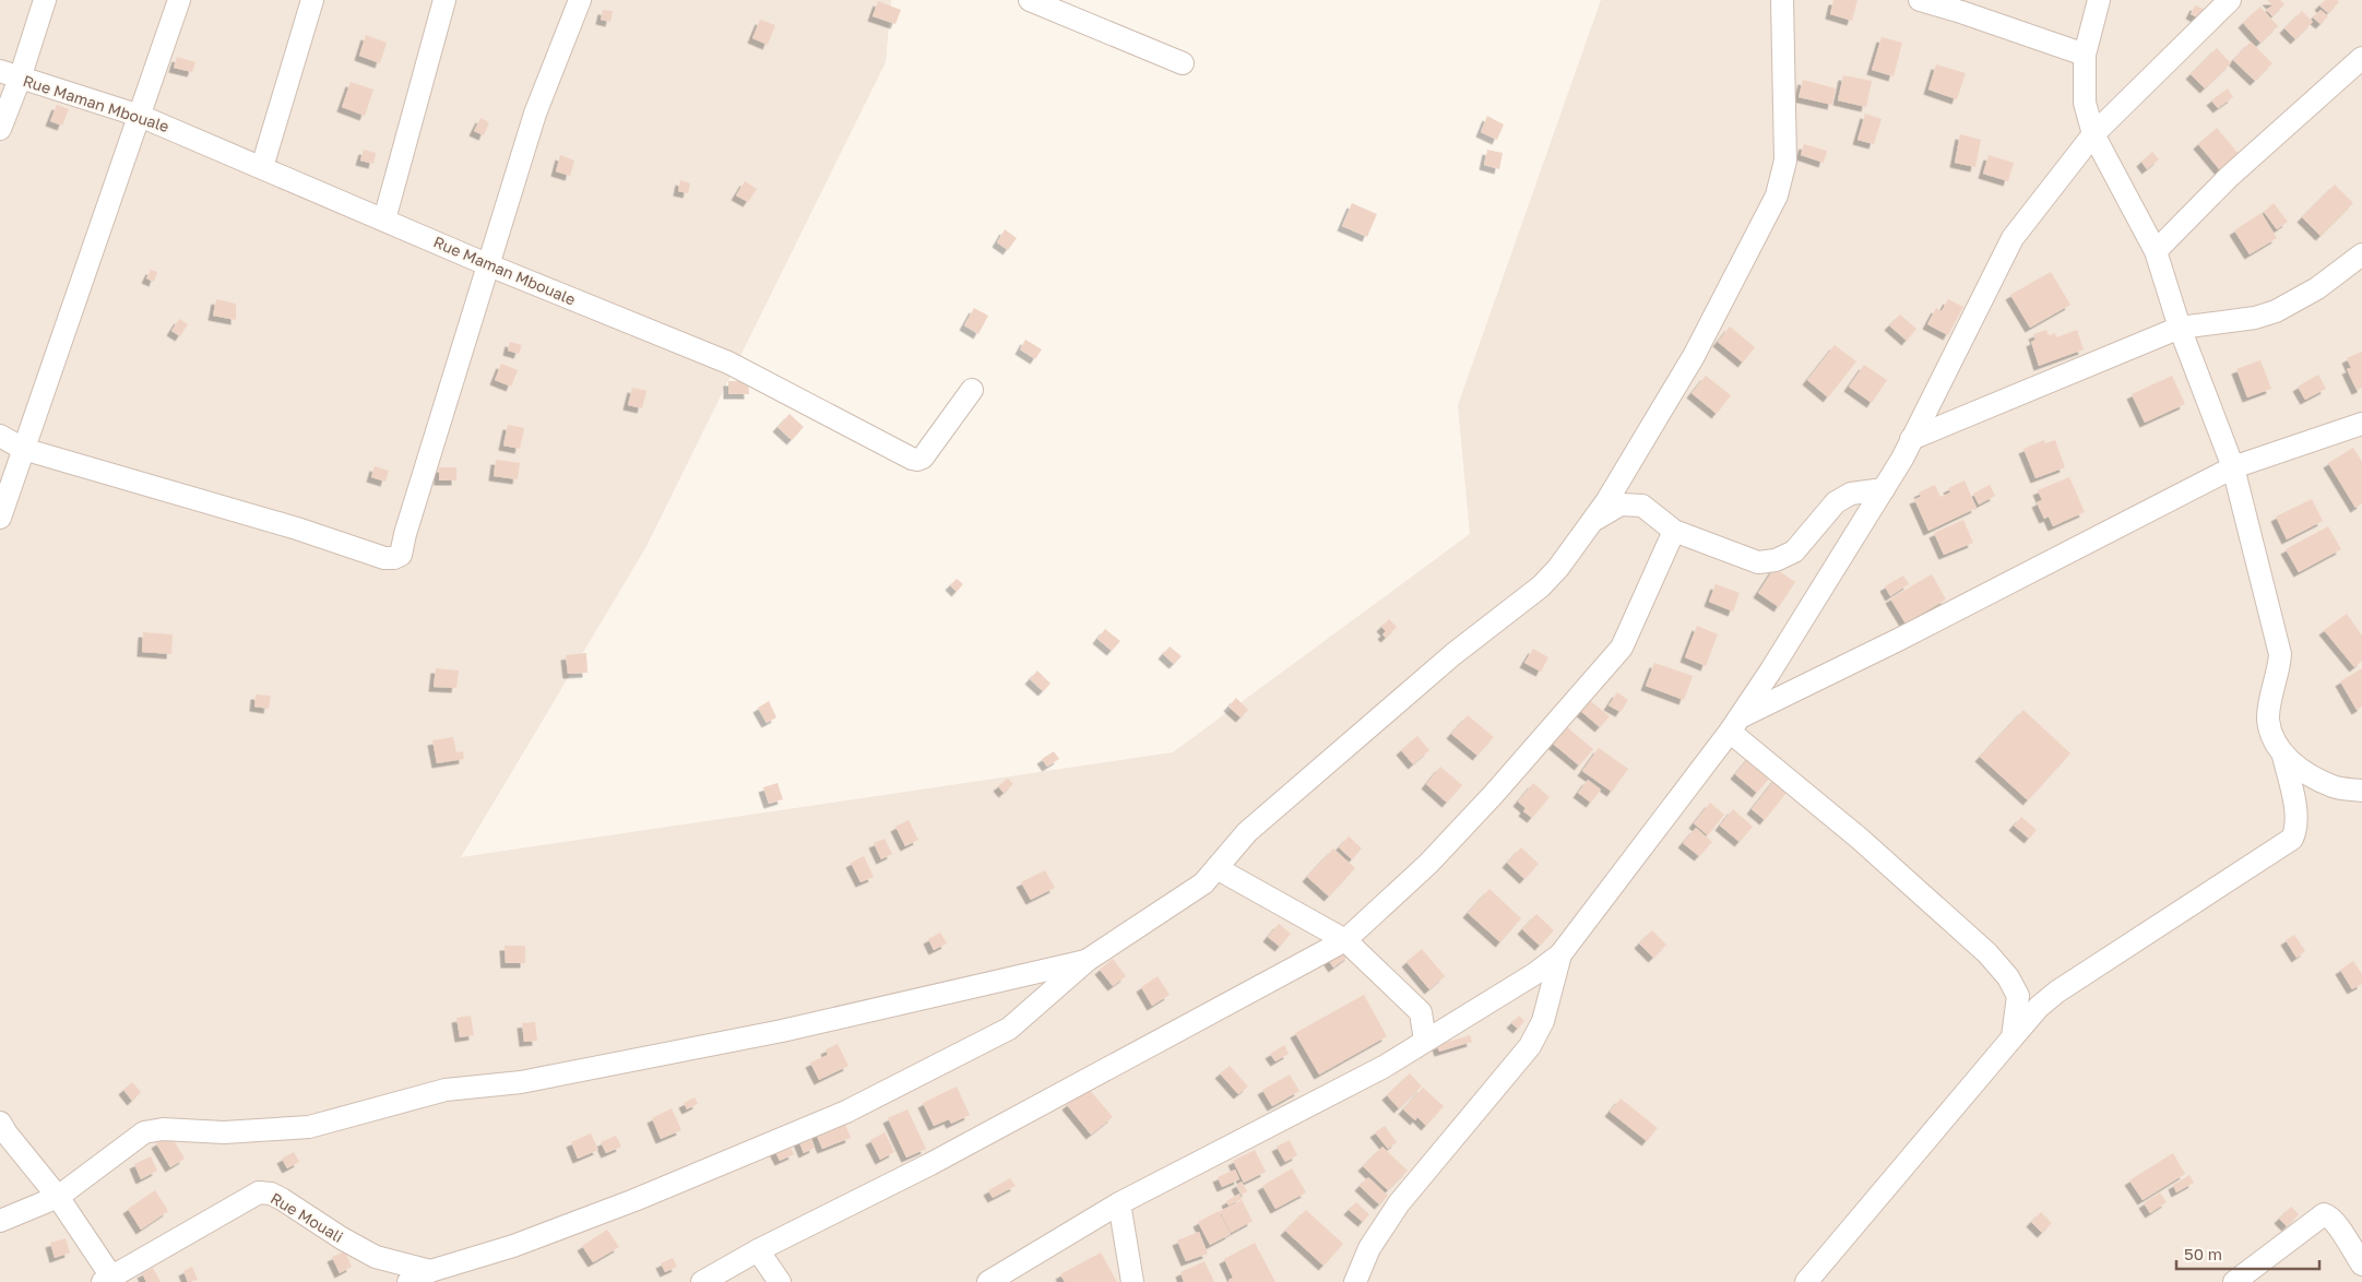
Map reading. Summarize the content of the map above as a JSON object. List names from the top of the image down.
{
  "streets": {
    "street": ["Rue Maman Mbouale", "Rue Mouali"]
  },
  "scale_bar": "50 m"
}
